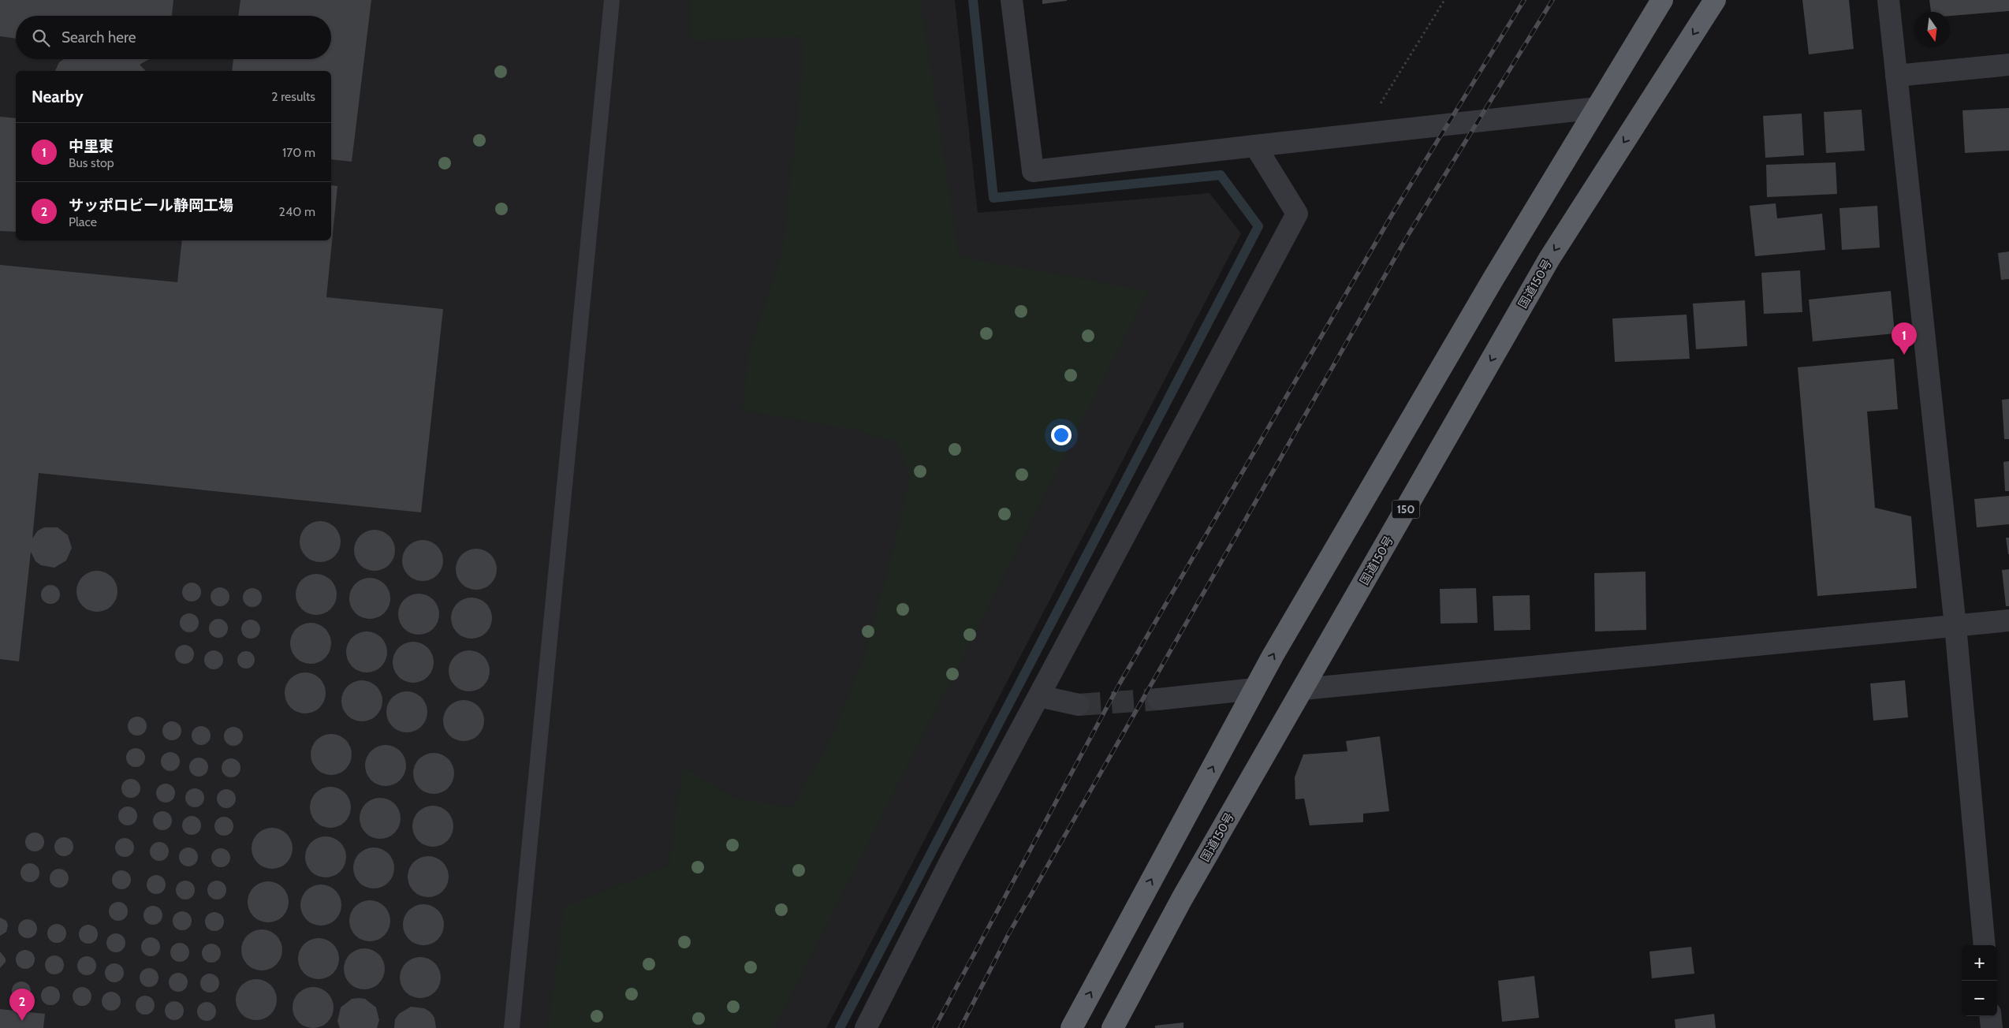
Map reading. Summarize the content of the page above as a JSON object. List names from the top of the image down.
{
  "streets": {
    "highway": ["国道150号", "150"]
  },
  "north": "bottom",
  "page": {
    "search": "Search here",
    "heading": ["Nearby", "2 results"],
    "list": [
      {
        "mark": "1",
        "name": "中里東",
        "note": "Bus stop",
        "value": "170 m"
      },
      {
        "mark": "2",
        "name": "サッポロビール静岡工場",
        "note": "Place",
        "value": "240 m"
      }
    ],
    "pins": ["1", "2"],
    "map_buttons": ["+", "−"]
  }
}
